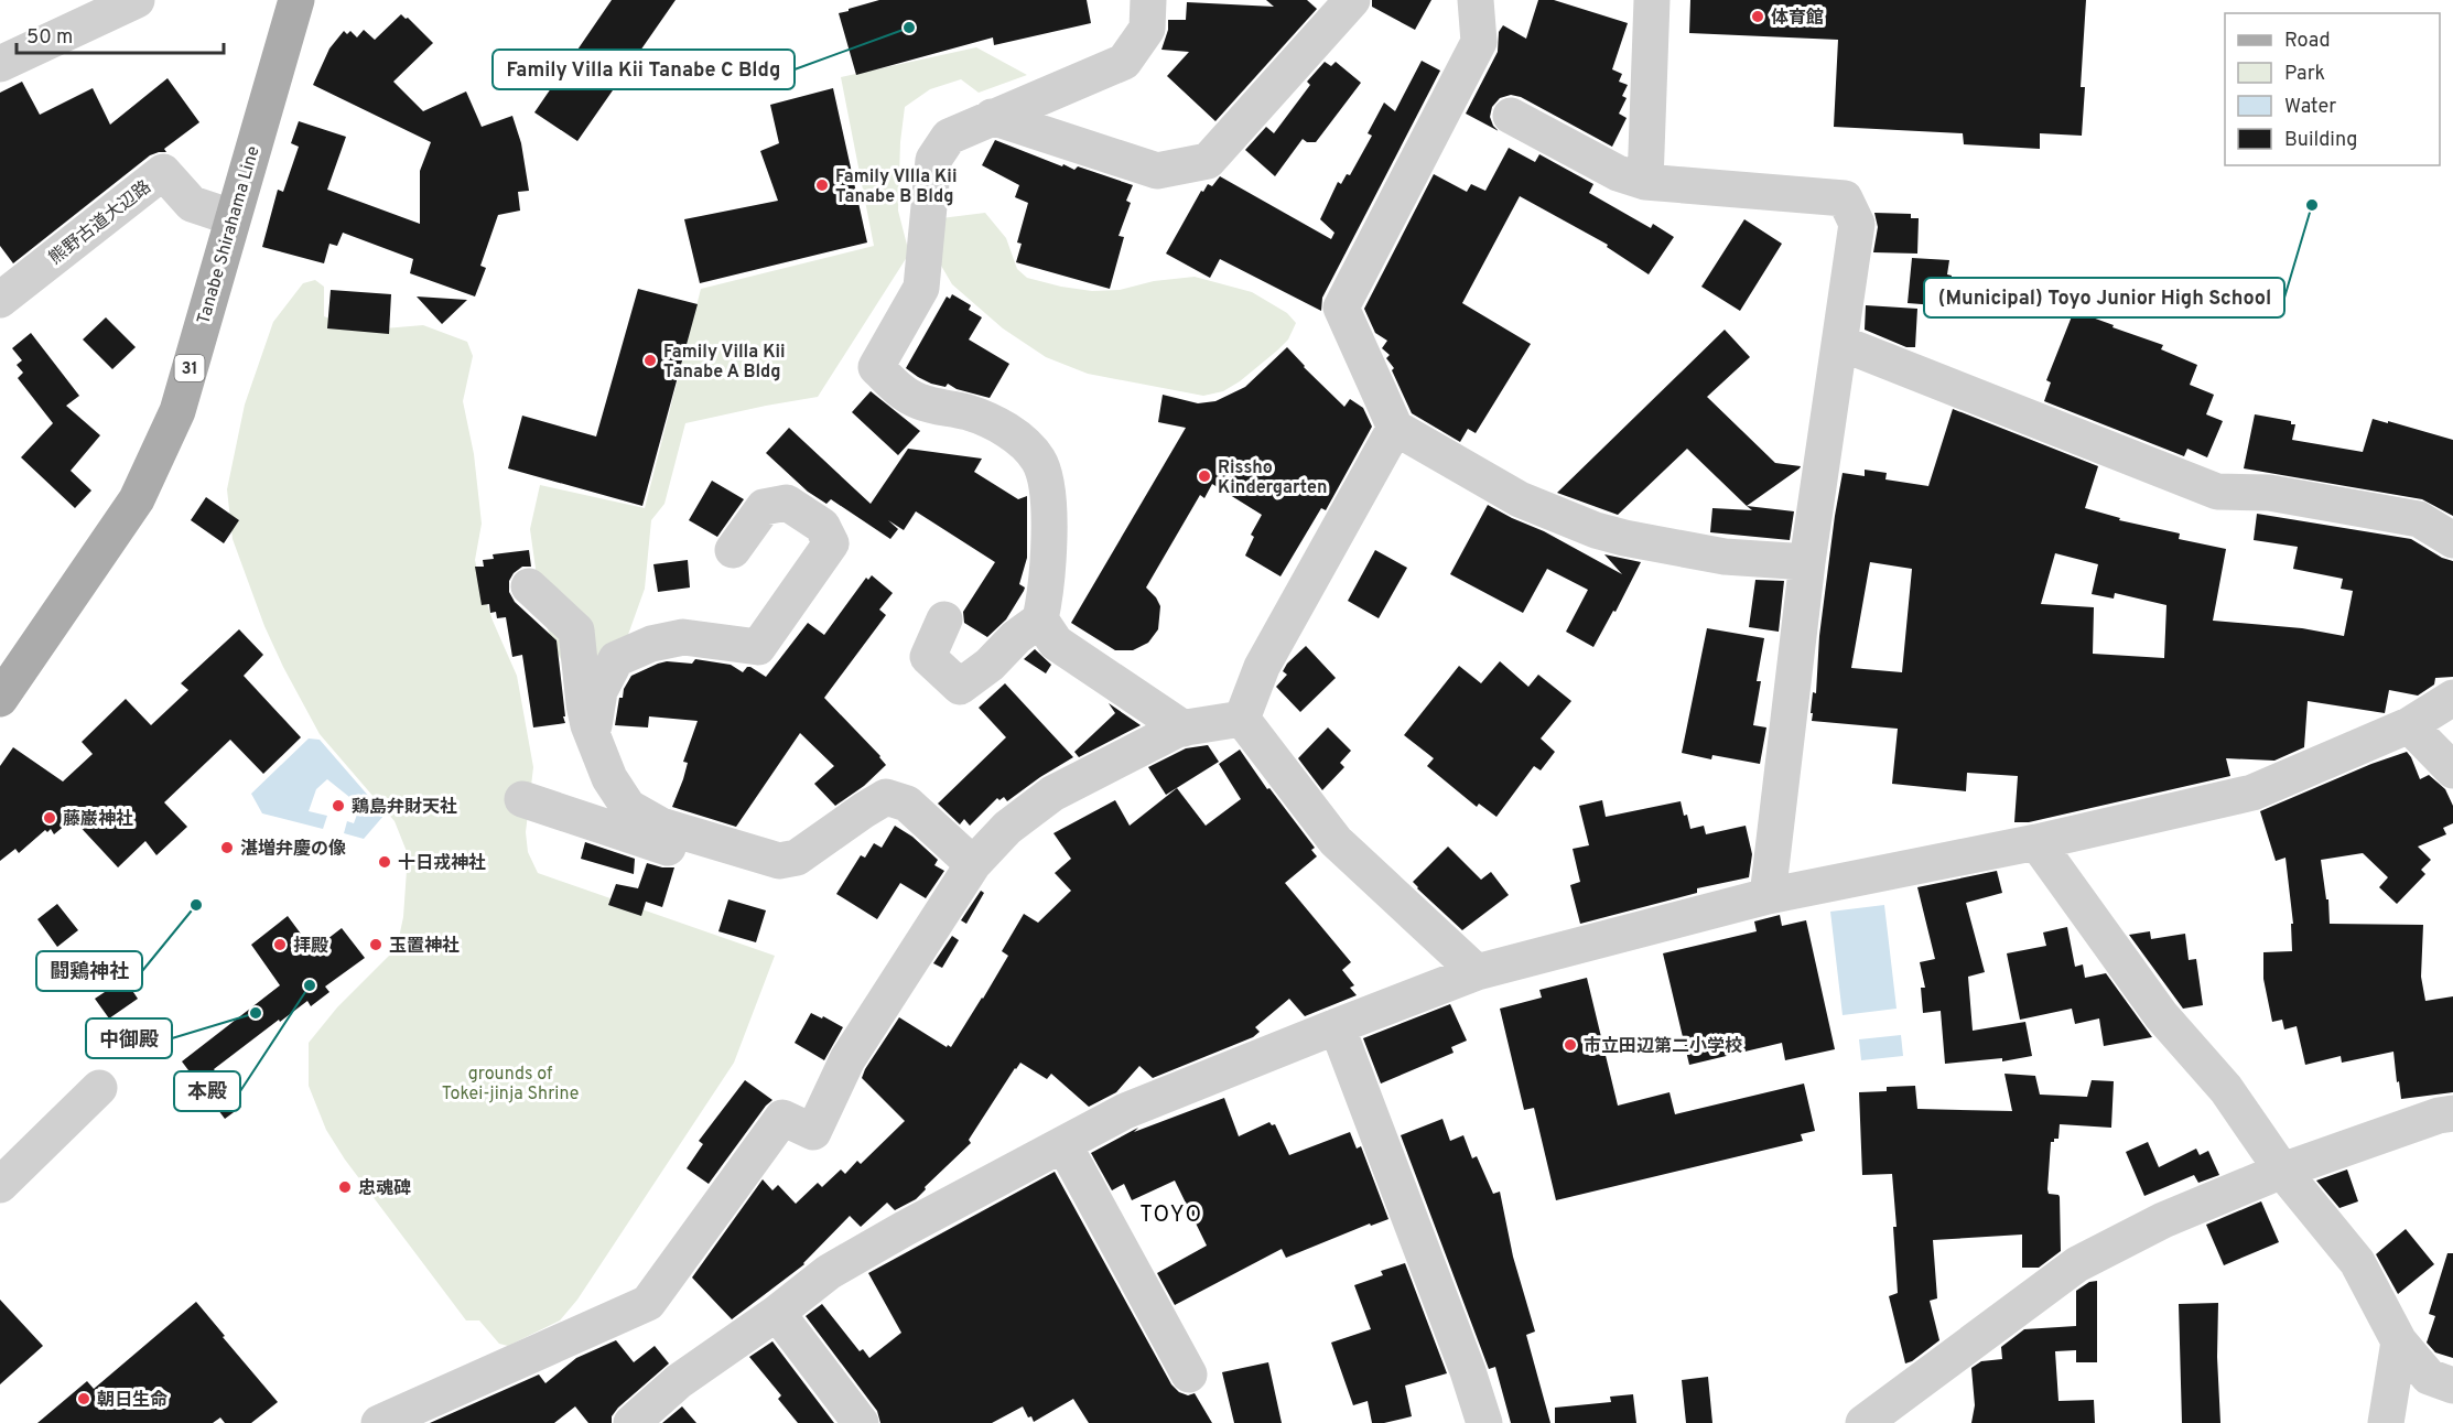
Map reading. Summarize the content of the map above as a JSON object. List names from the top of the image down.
{
  "streets": {
    "main road": ["Tanabe Shirahama Line", "31"],
    "street": ["熊野古道大辺路"]
  },
  "crossings": [
    ["熊野古道大辺路", "Tanabe Shirahama Line"]
  ],
  "districts": ["TOYO"],
  "parks": ["grounds of Tokei-jinja Shrine"],
  "places": [
    "体育館",
    "Family Villa Kii Tanabe C Bldg",
    "Family VIlla Kii Tanabe B Bldg",
    "(Municipal) Toyo Junior High School",
    "Family Villa Kii Tanabe A Bldg",
    "Rissho Kindergarten",
    "鶏島弁財天社",
    "藤巌神社",
    "湛増弁慶の像",
    "十日戎神社",
    "闘鶏神社",
    "拝殿",
    "玉置神社",
    "本殿",
    "中御殿",
    "市立田辺第二小学校",
    "忠魂碑",
    "朝日生命"
  ],
  "legend": [
    "Road",
    "Park",
    "Water",
    "Building"
  ],
  "scale_bar": "50 m"
}
